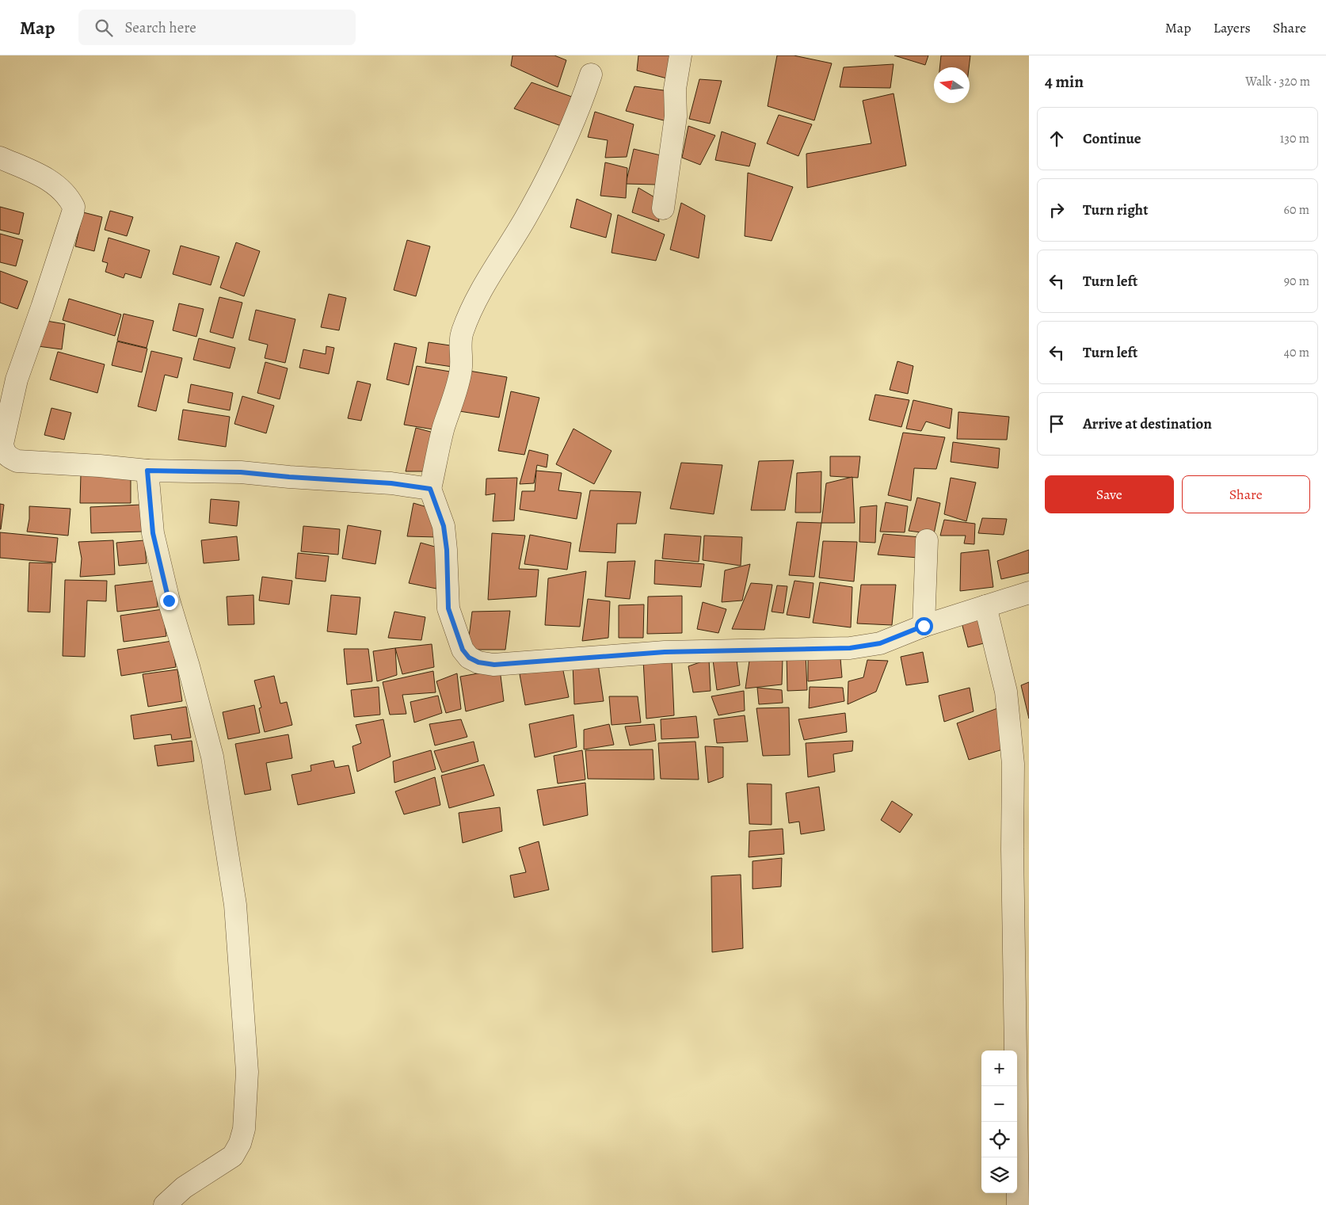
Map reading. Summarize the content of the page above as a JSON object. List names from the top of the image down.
{
  "north": "left",
  "page": {
    "header": "Map",
    "search": "Search here",
    "nav": ["Map", "Layers", "Share"],
    "heading": ["4 min", "Walk · 320 m"],
    "list": [
      ["Continue", "130 m"],
      ["Turn right", "60 m"],
      ["Turn left", "90 m"],
      ["Turn left", "40 m"],
      "Arrive at destination"
    ],
    "buttons": ["Save", "Share"],
    "map_buttons": ["+", "−"]
  }
}
